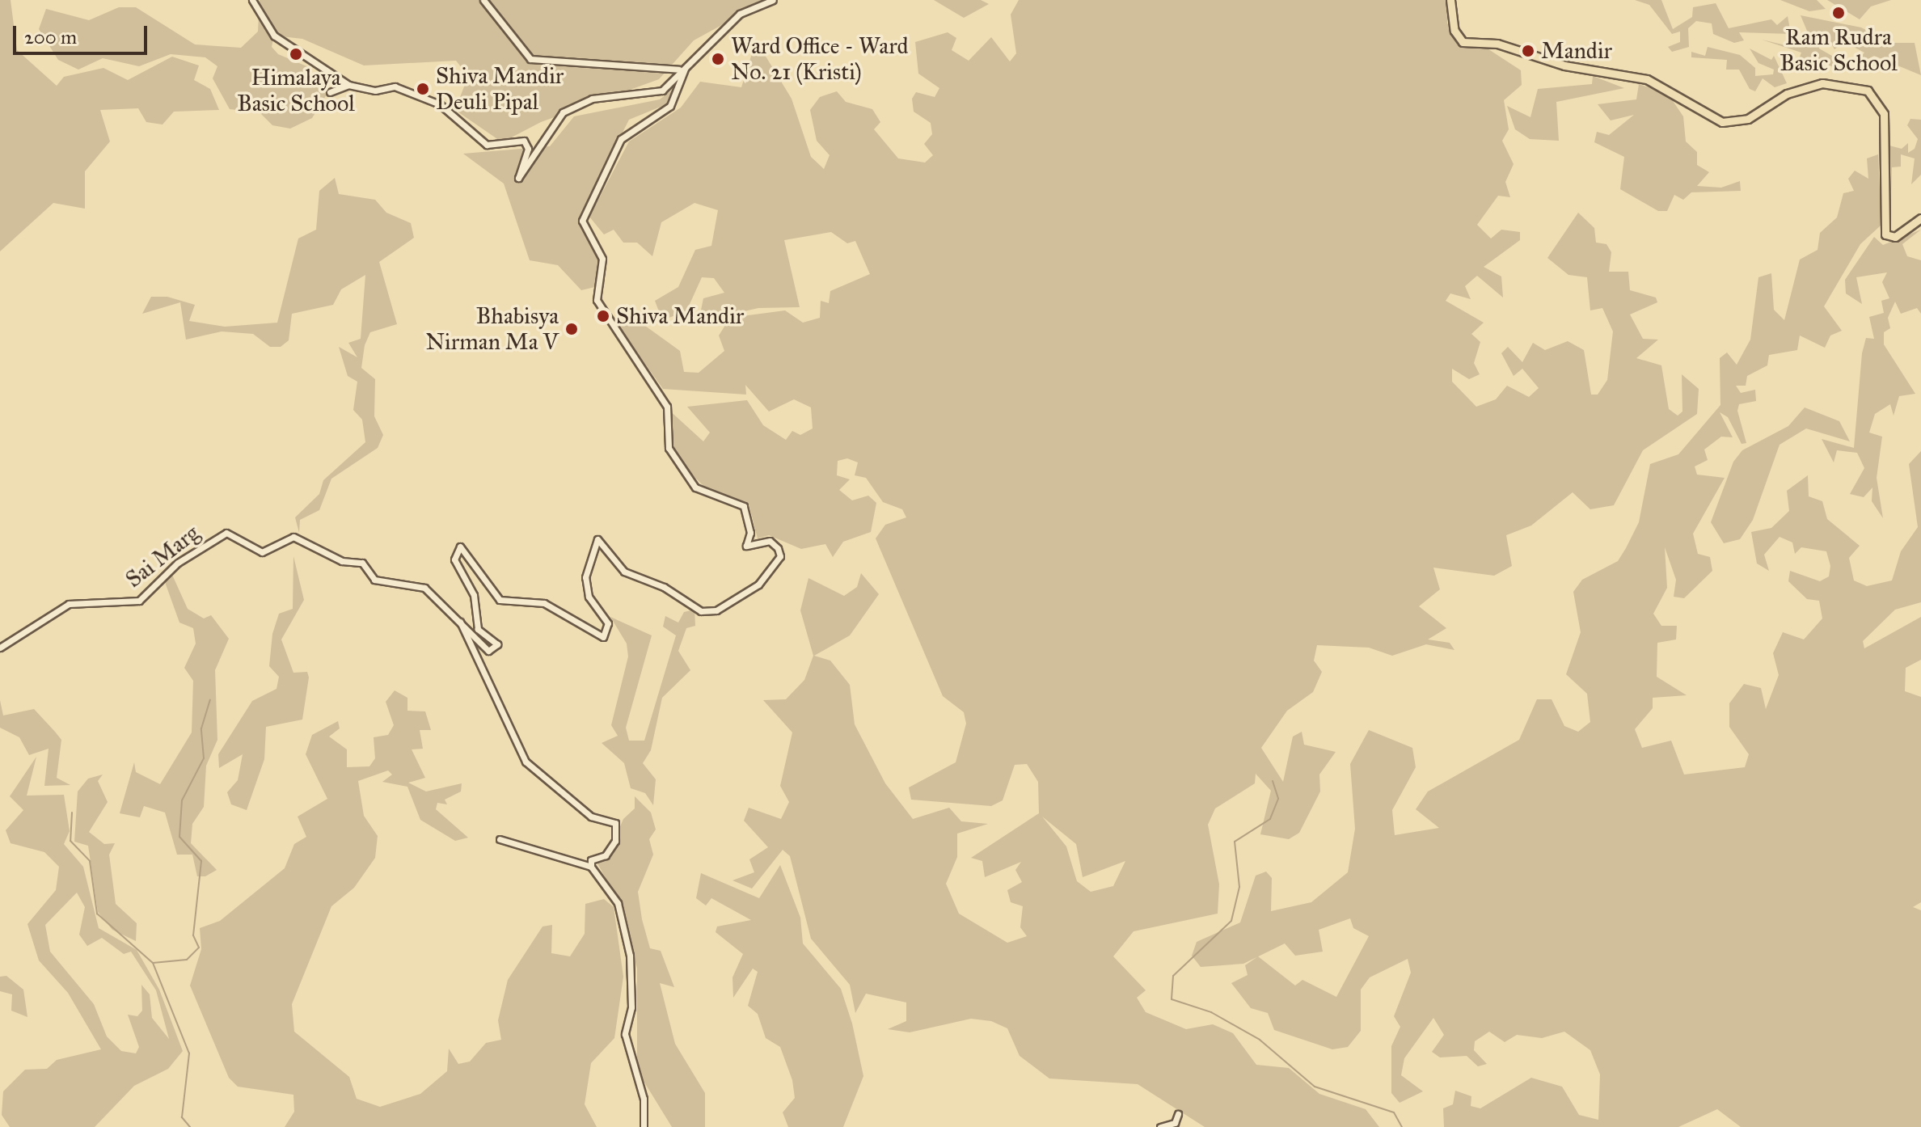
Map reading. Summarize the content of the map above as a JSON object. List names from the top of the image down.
{
  "streets": {
    "street": ["Sai Marg"]
  },
  "places": [
    "Ram Rudra Basic School",
    "Mandir",
    "Himalaya Basic School",
    "Ward Office - Ward No. 21 (Kristi)",
    "Shiva Mandir Deuli Pipal",
    "Shiva Mandir",
    "Bhabisya Nirman Ma V"
  ],
  "scale_bar": "200 m"
}
